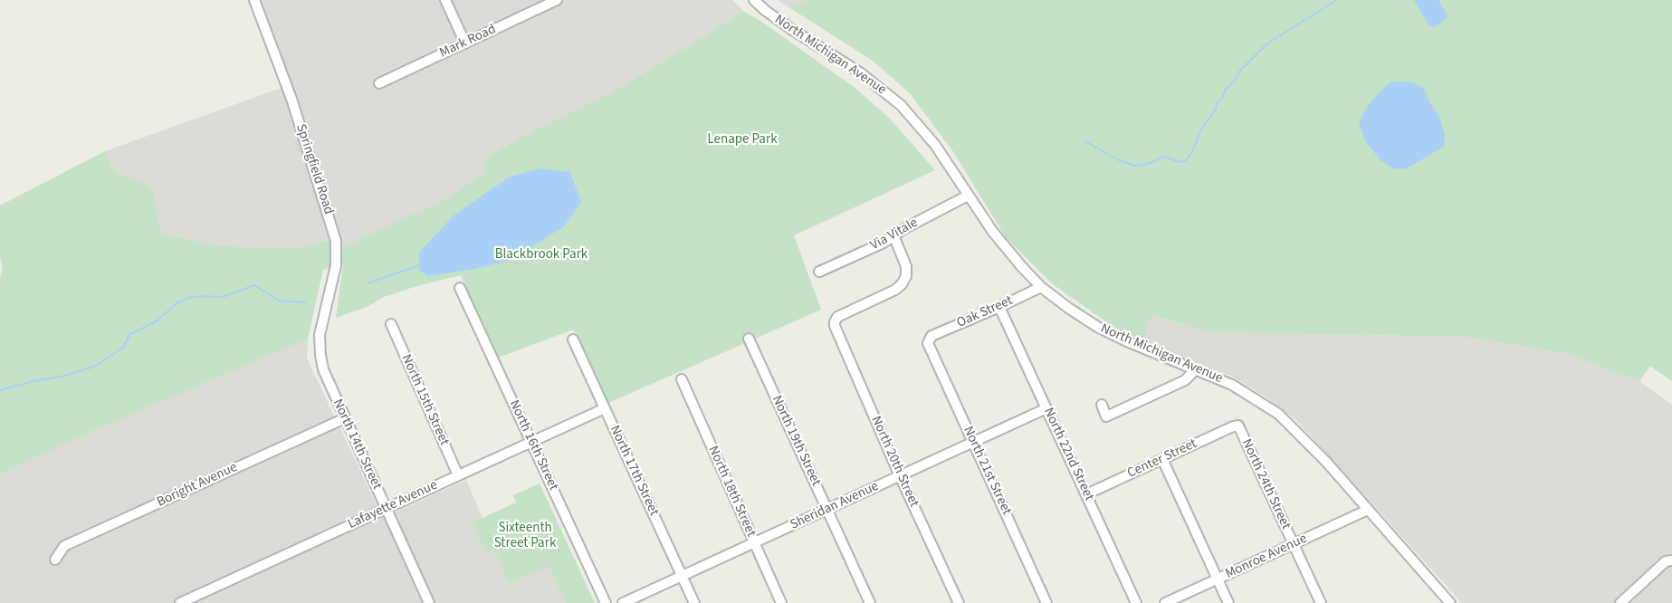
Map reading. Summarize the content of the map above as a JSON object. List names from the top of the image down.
{
  "streets": {
    "street": [
      "Mark Road",
      "North Michigan Avenue",
      "Springfield Road",
      "Via Vitale",
      "Oak Street",
      "North 15th Street",
      "North 19th Street",
      "North 14th Street",
      "North 16th Street",
      "North 22nd Street",
      "Center Street",
      "North 20th Street",
      "North 17th Street",
      "North 21st Street",
      "North 24th Street",
      "Boright Avenue",
      "North 18th Street",
      "Lafayette Avenue",
      "Sheridan Avenue",
      "Monroe Avenue"
    ]
  },
  "crossings": [
    ["North Michigan Avenue", "Via Vitale"],
    ["North Michigan Avenue", "Oak Street"],
    ["North Michigan Avenue", "Monroe Avenue"],
    ["Springfield Road", "North 14th Street"],
    ["Via Vitale", "North 20th Street"],
    ["Oak Street", "North 22nd Street"],
    ["Oak Street", "North 21st Street"],
    ["North 15th Street", "Lafayette Avenue"],
    ["North 19th Street", "Sheridan Avenue"],
    ["North 14th Street", "Boright Avenue"],
    ["North 14th Street", "Lafayette Avenue"],
    ["North 16th Street", "Lafayette Avenue"],
    ["North 22nd Street", "Center Street"],
    ["North 22nd Street", "Sheridan Avenue"],
    ["Center Street", "North 24th Street"],
    ["North 20th Street", "Sheridan Avenue"],
    ["North 17th Street", "Lafayette Avenue"],
    ["North 17th Street", "Sheridan Avenue"],
    ["North 21st Street", "Sheridan Avenue"],
    ["North 24th Street", "Monroe Avenue"],
    ["North 18th Street", "Sheridan Avenue"]
  ],
  "parks": ["Lenape Park", "Blackbrook Park", "Sixteenth Street Park"]
}
